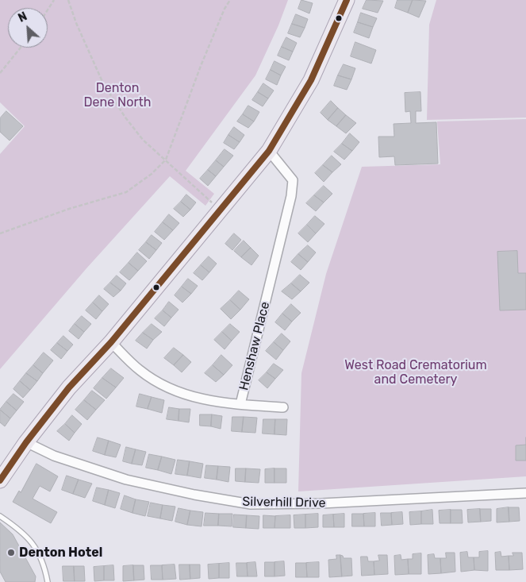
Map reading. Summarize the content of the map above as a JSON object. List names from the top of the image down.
{
  "streets": {
    "street": ["Henshaw Place", "Silverhill Drive"]
  },
  "parks": ["Denton Dene North", "West Road Crematorium and Cemetery"],
  "places": ["Denton Hotel"],
  "north": "top left"
}
